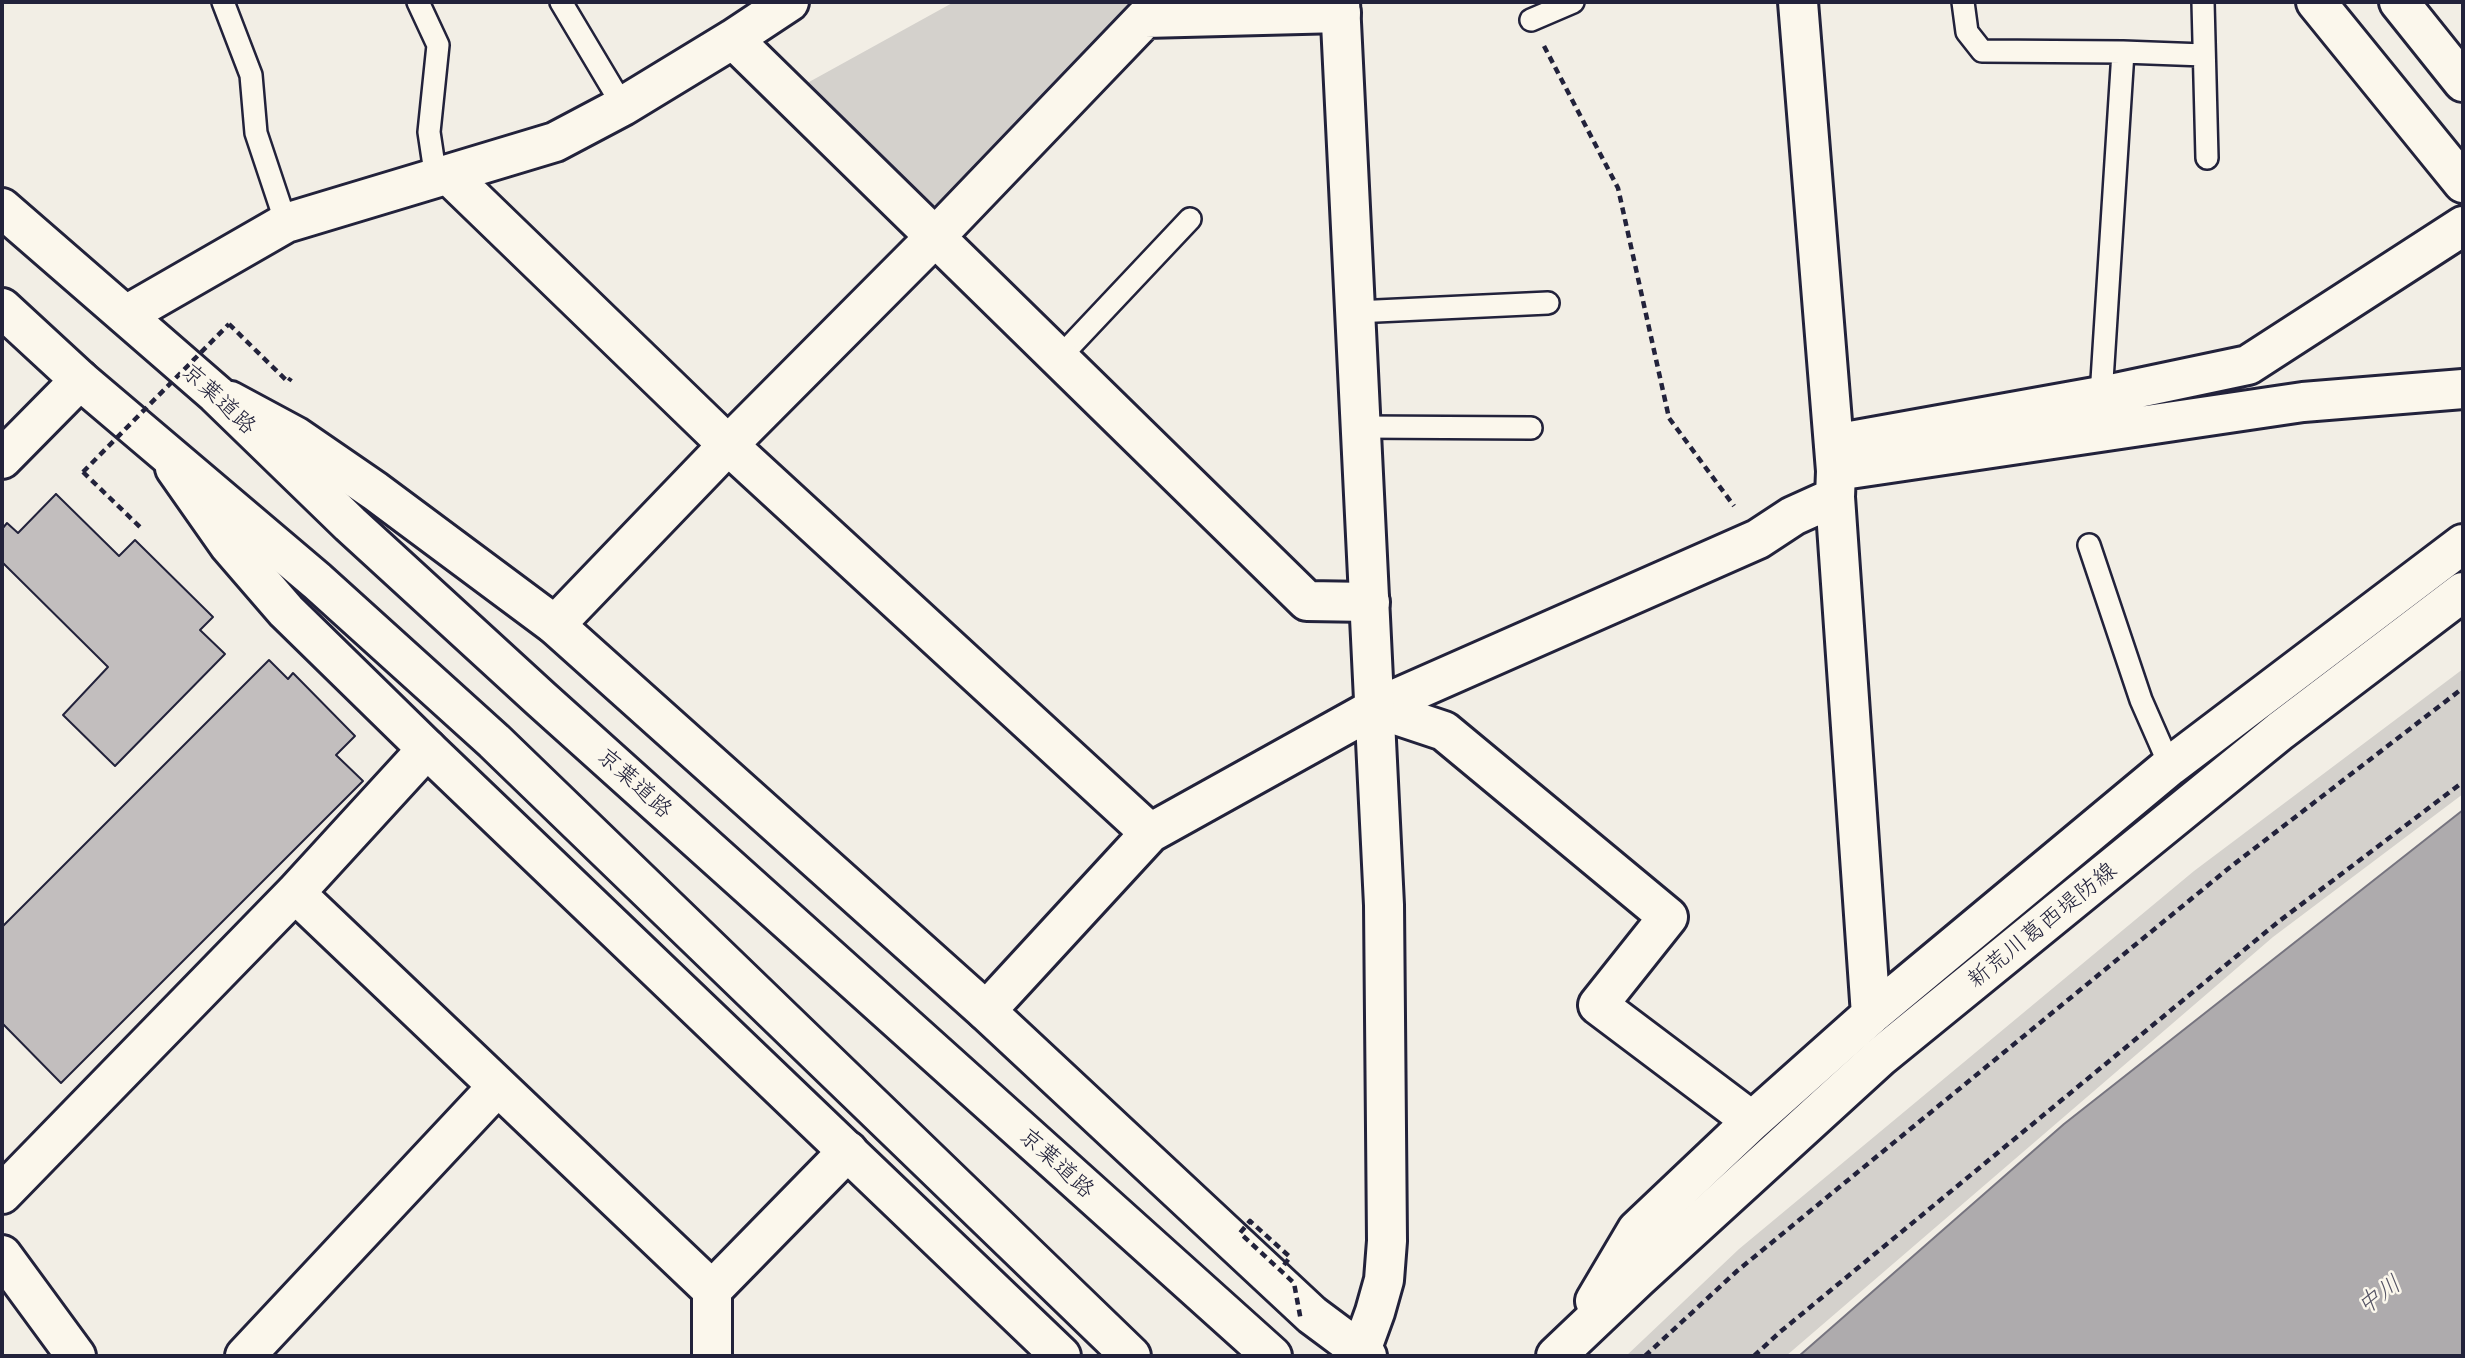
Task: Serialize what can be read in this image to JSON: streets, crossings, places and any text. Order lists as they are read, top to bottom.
{
  "streets": {
    "main road": ["京葉道路", "新荒川葛西堤防線"]
  },
  "water": ["中川"]
}
